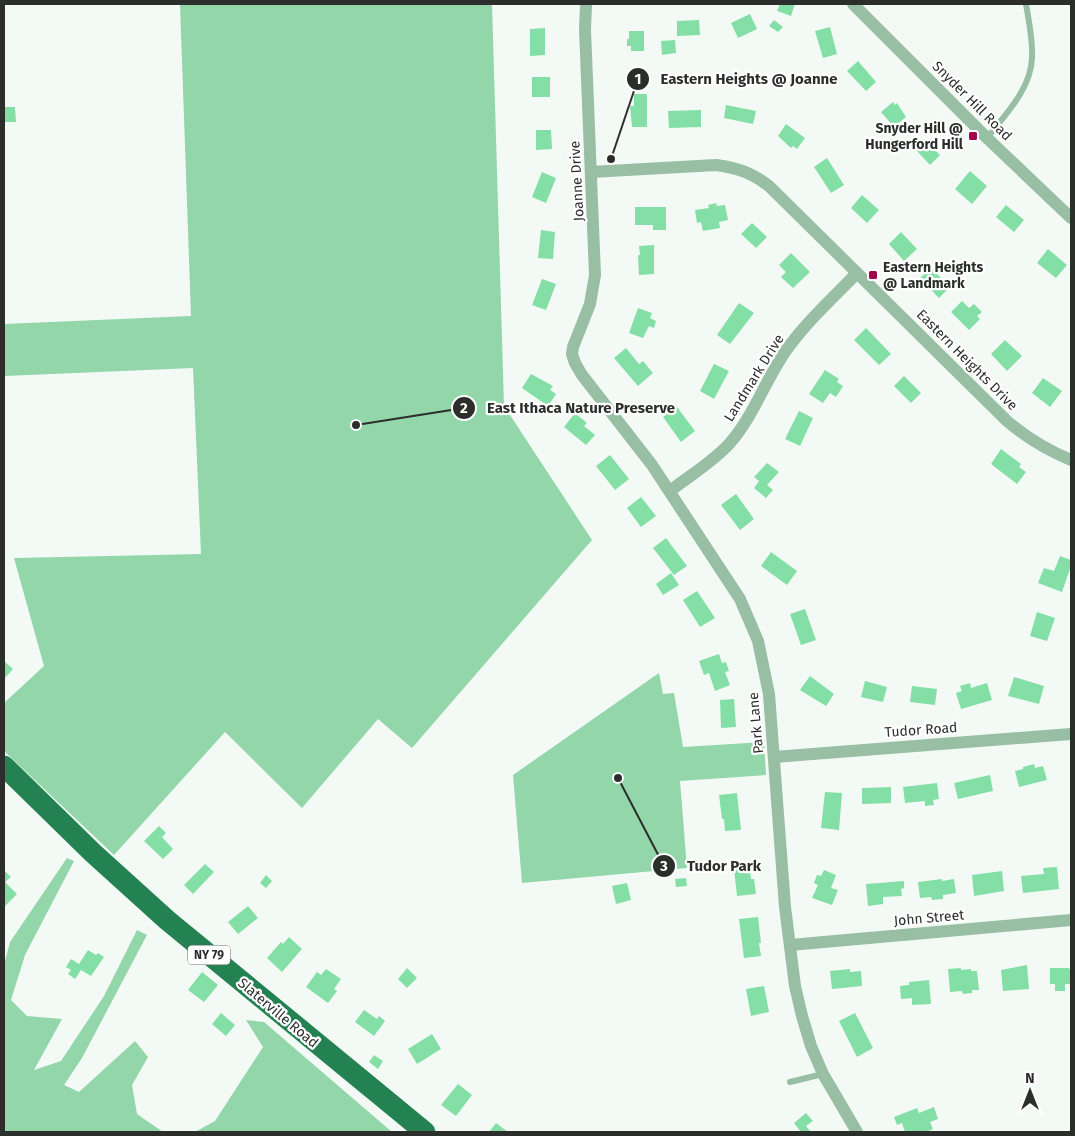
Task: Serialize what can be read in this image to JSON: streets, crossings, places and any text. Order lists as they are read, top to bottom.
{
  "streets": {
    "highway": ["NY 79", "Slaterville Road"],
    "street": [
      "Snyder Hill Road",
      "Joanne Drive",
      "Eastern Heights Drive",
      "Landmark Drive",
      "Park Lane",
      "Tudor Road",
      "John Street"
    ]
  },
  "crossings": [
    ["Joanne Drive", "Eastern Heights Drive"],
    ["Joanne Drive", "Park Lane"],
    ["Eastern Heights Drive", "Landmark Drive"],
    ["Landmark Drive", "Park Lane"],
    ["Park Lane", "Tudor Road"],
    ["Park Lane", "John Street"]
  ],
  "places": {
    "transit": ["Snyder Hill @ Hungerford Hill", "Eastern Heights @ Landmark"],
    "other": ["Eastern Heights @ Joanne", "East Ithaca Nature Preserve", "Tudor Park"]
  },
  "north": "top"
}
